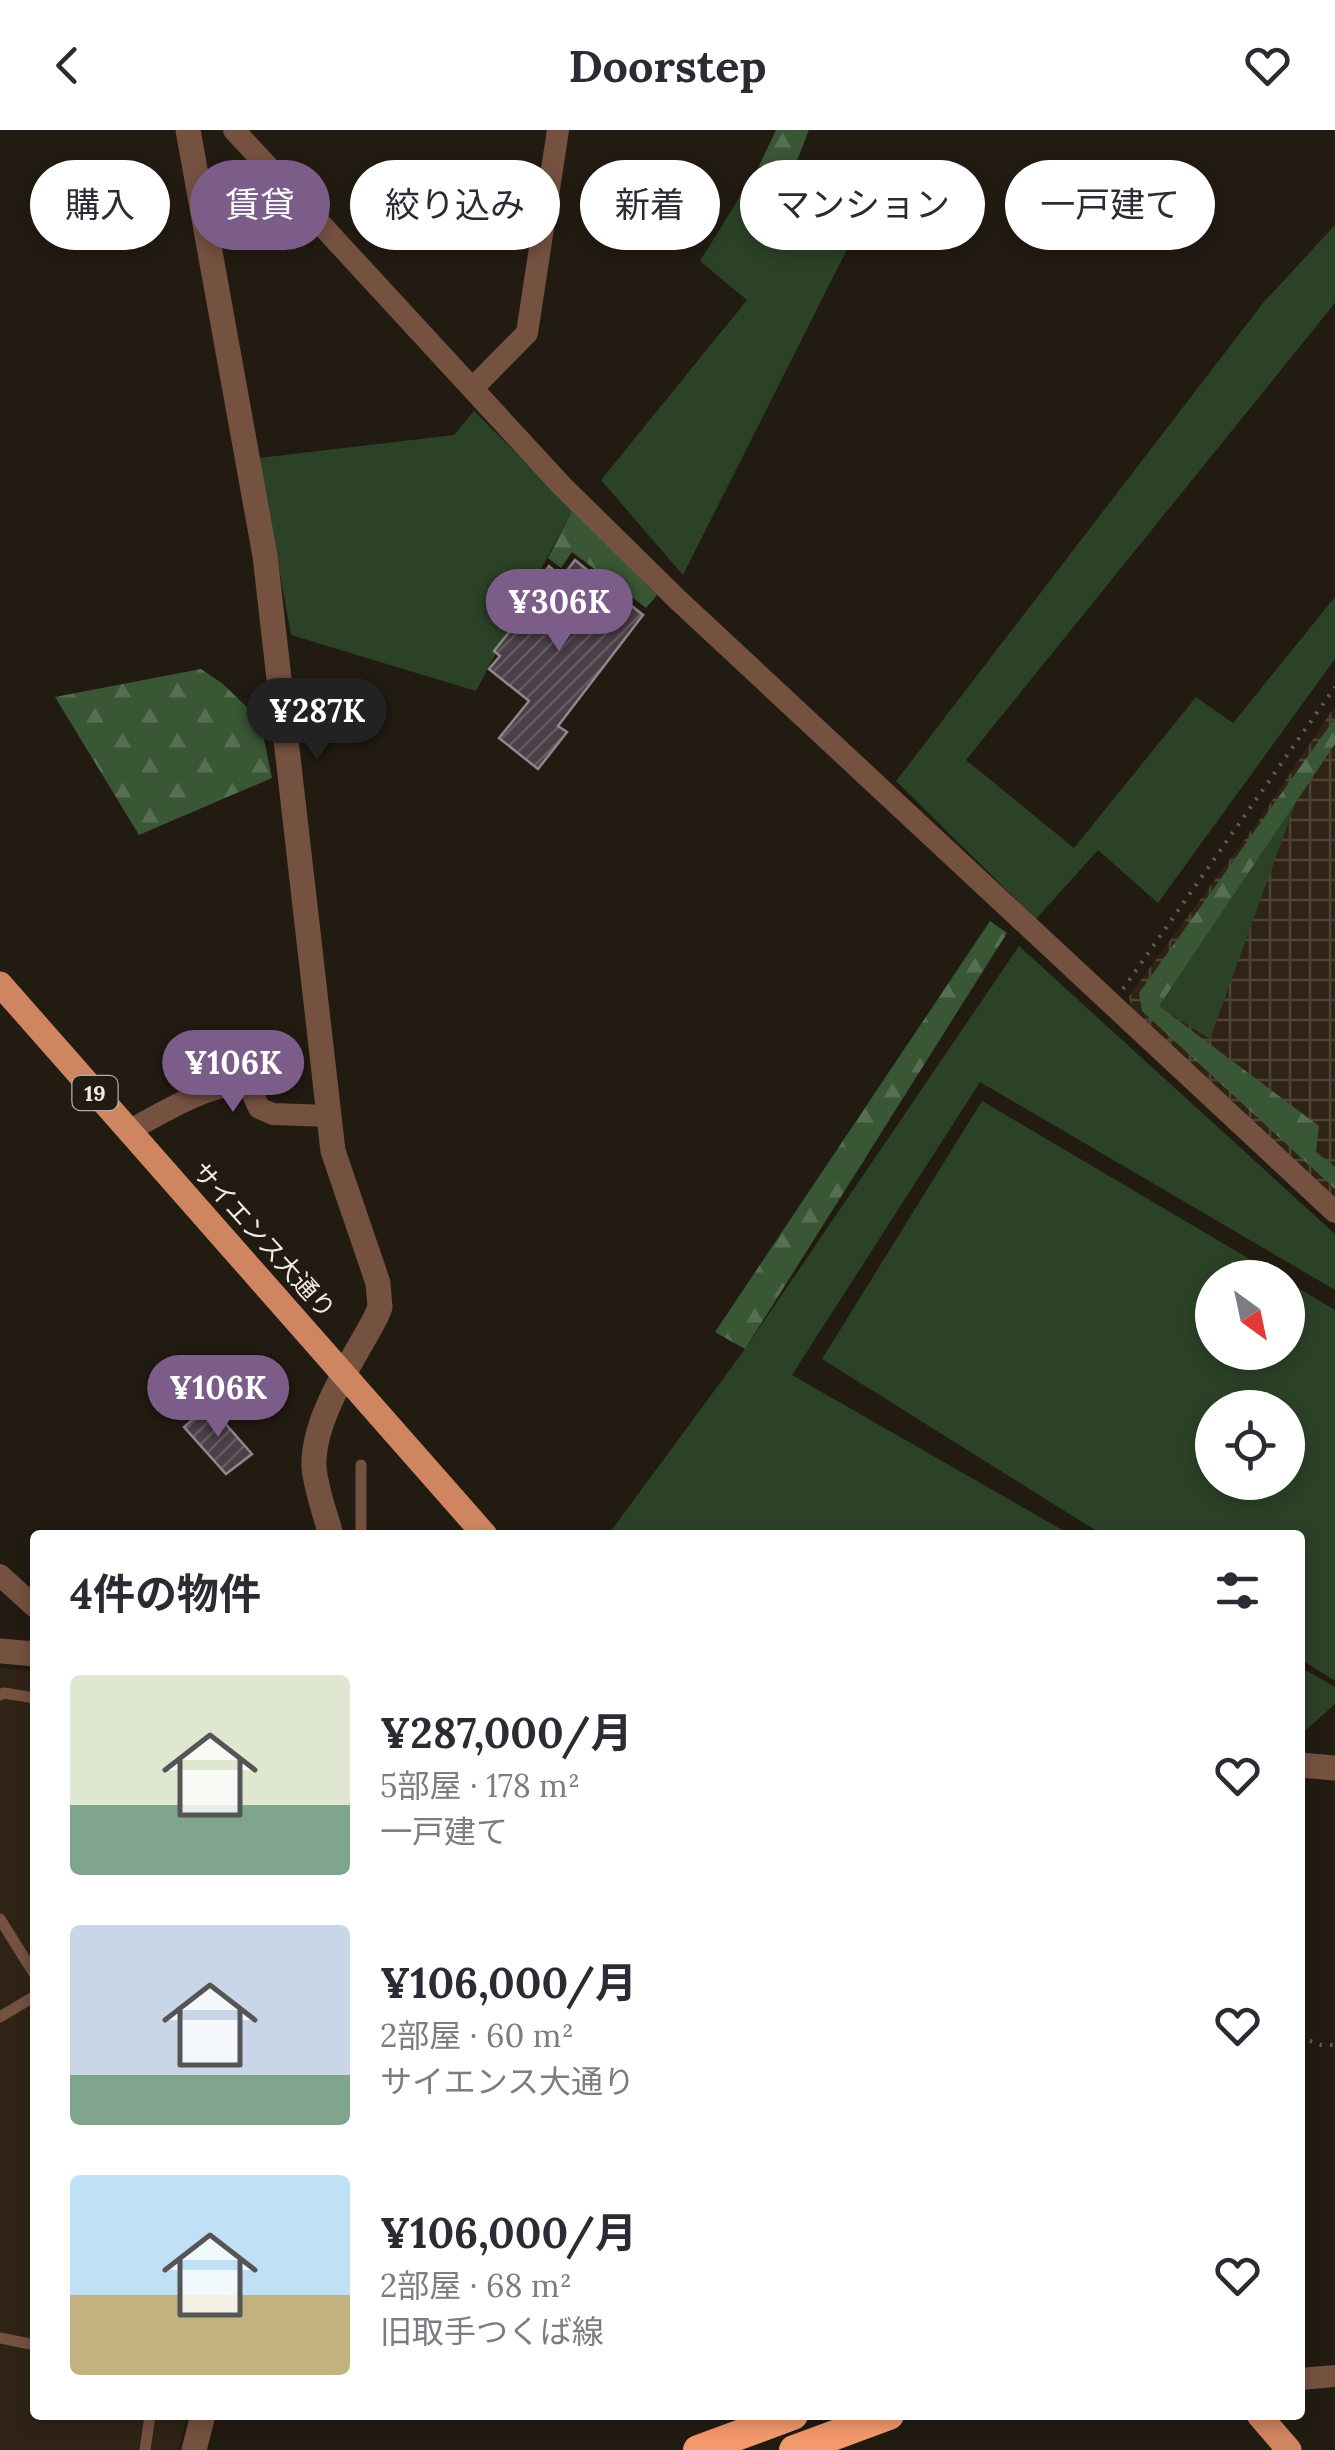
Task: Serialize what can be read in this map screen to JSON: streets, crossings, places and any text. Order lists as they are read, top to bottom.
{
  "streets": {
    "main road": ["19", "サイエンス大通り"]
  },
  "north": "bottom right",
  "page": {
    "header": "Doorstep",
    "chip": [
      "購入",
      "賃貸",
      "絞り込み",
      "新着",
      "マンション",
      "一戸建て"
    ],
    "price": [
      "¥306K",
      "¥287K",
      "¥106K",
      "¥106K"
    ],
    "heading": "4件の物件",
    "list": [
      {
        "name": "¥287,000/月",
        "note": "5部屋 · 178 m² · 一戸建て"
      },
      {
        "name": "¥106,000/月",
        "note": "2部屋 · 60 m² · サイエンス大通り"
      },
      {
        "name": "¥106,000/月",
        "note": "2部屋 · 68 m² · 旧取手つくば線"
      }
    ]
  }
}
